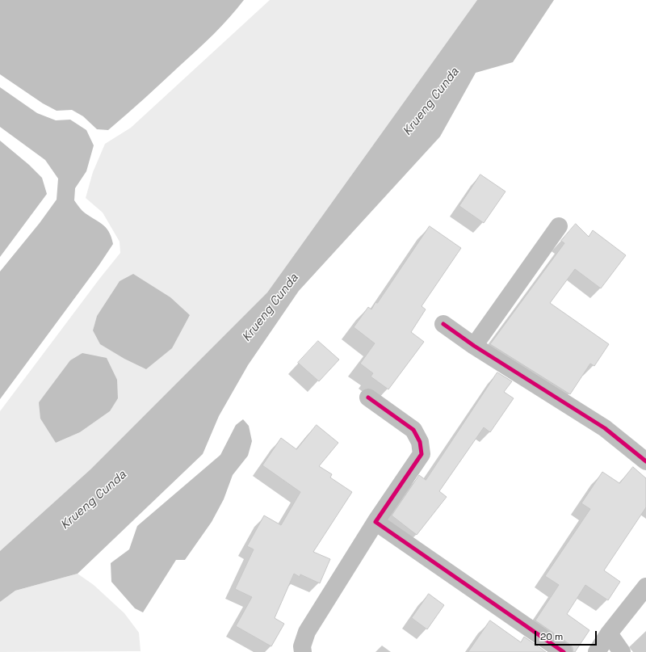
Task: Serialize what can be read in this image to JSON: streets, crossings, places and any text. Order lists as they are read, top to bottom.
{
  "water": ["Krueng Cunda"],
  "scale_bar": "20 m"
}
